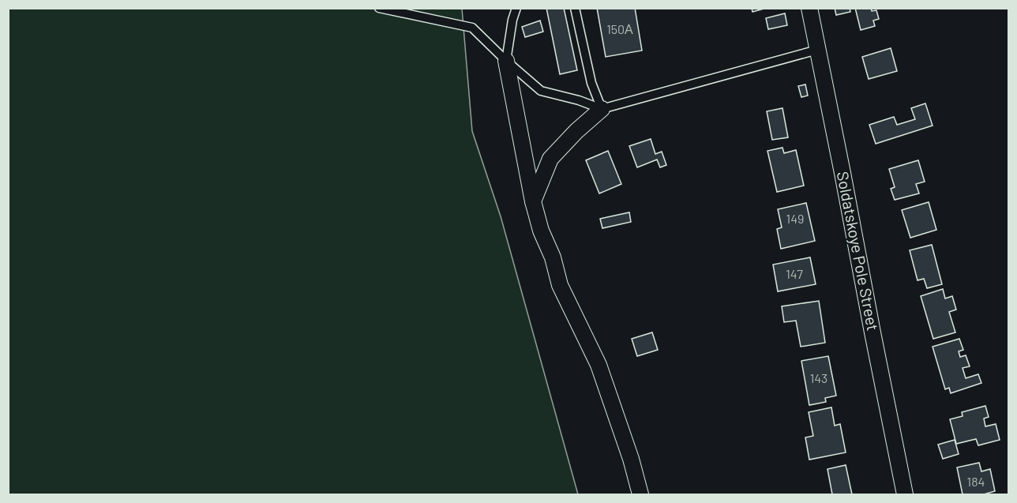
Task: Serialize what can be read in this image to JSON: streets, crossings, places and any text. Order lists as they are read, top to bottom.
{
  "streets": {
    "street": ["Soldatskoye Pole Street"]
  },
  "house_numbers": [
    "150А",
    "149",
    "147",
    "143",
    "184"
  ]
}
